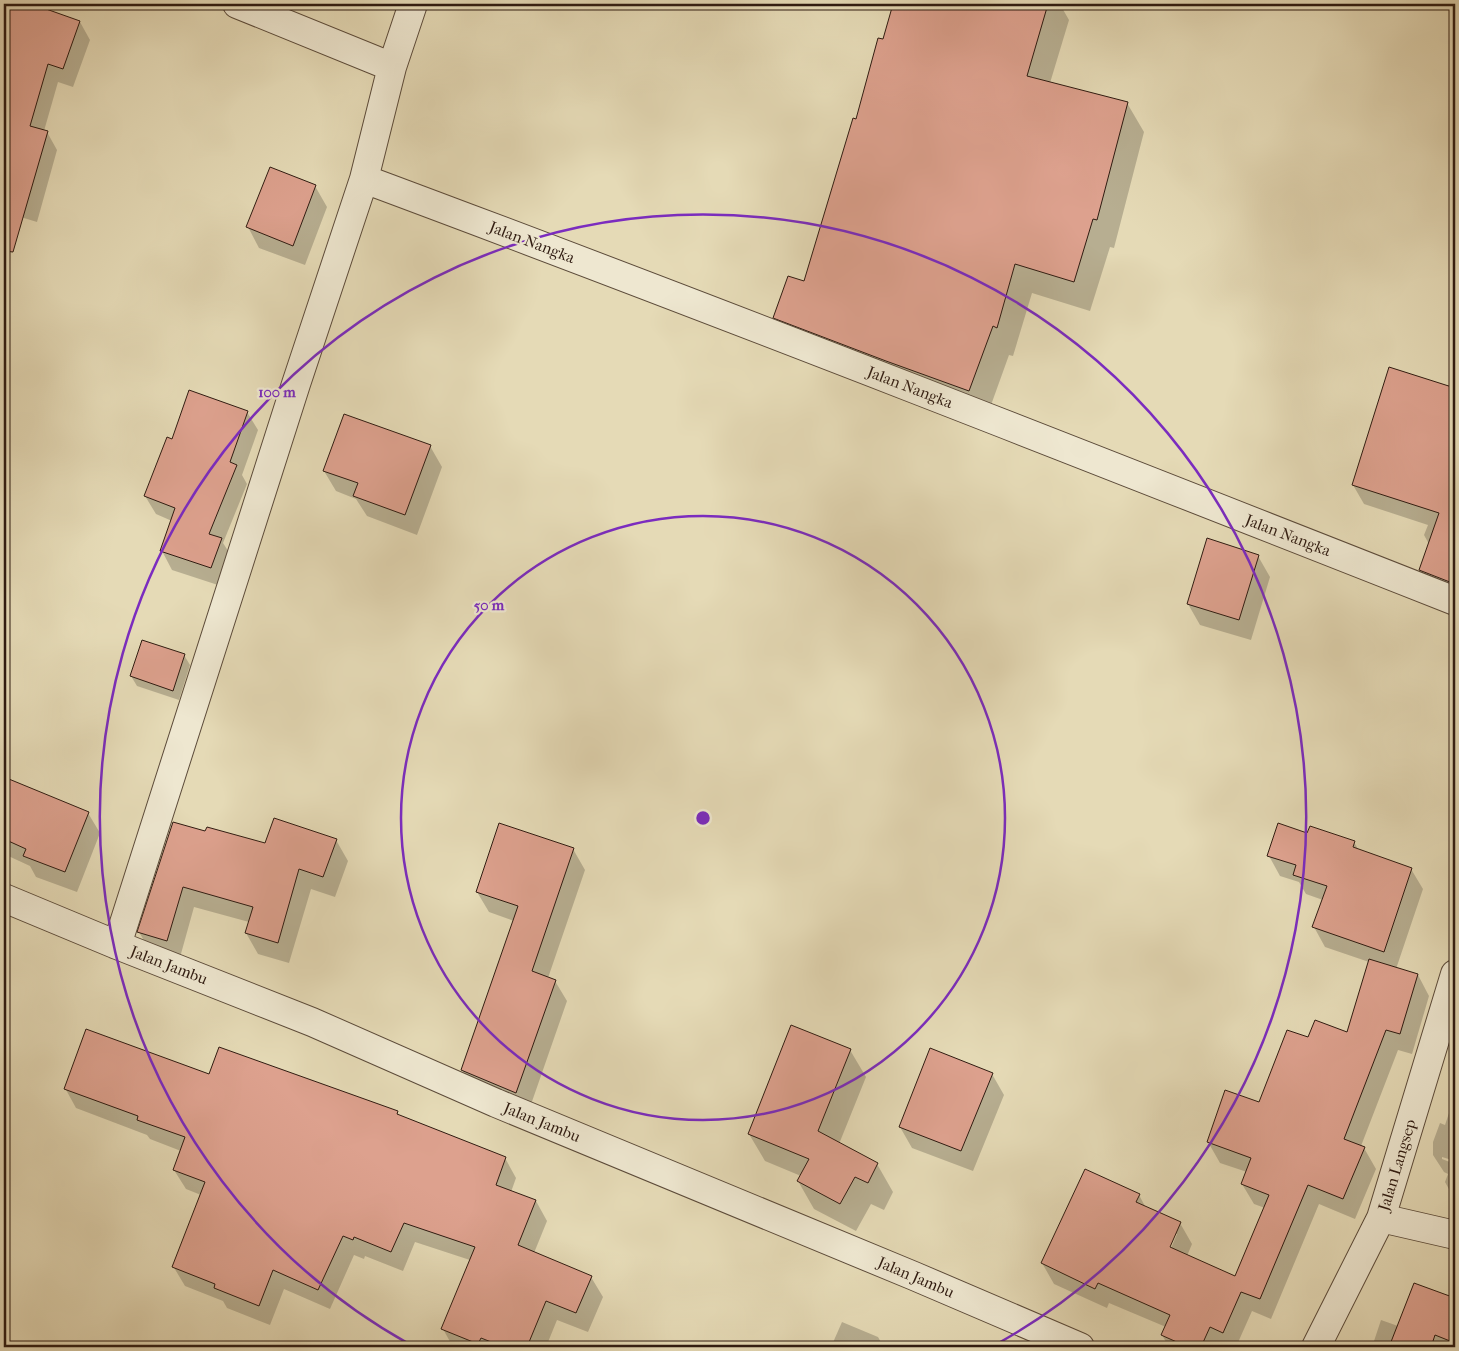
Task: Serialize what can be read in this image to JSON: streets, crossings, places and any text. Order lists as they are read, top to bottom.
{
  "streets": {
    "street": ["Jalan Nangka", "Jalan Jambu", "Jalan Langsep"]
  },
  "rings": ["100 m", "50 m"]
}
